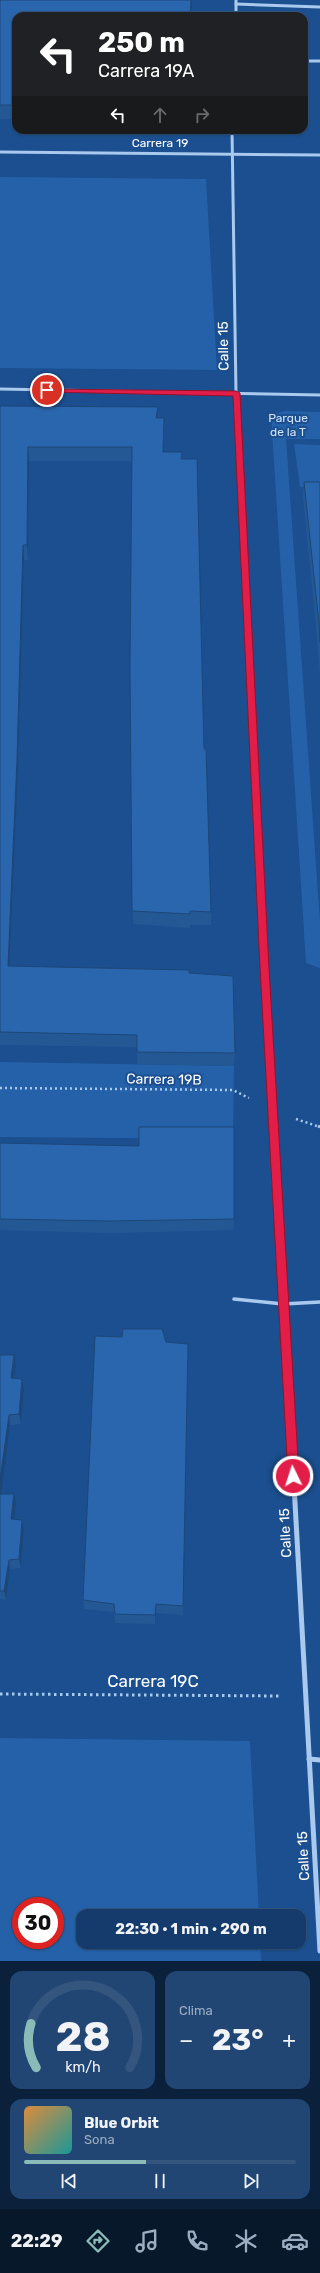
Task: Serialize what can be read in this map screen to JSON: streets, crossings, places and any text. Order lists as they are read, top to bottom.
{
  "streets": {
    "street": ["Carrera 19", "Calle 15"],
    "path": ["Carrera 19B", "Carrera 19C"]
  },
  "crossings": [
    ["Carrera 19", "Calle 15"],
    ["Calle 15", "Carrera 19B"],
    ["Calle 15", "Carrera 19C"]
  ],
  "parks": ["Parque de la T"],
  "page": {
    "turn": ["250 m", "Carrera 19A"],
    "limit": "30",
    "trip": "22:30 · 1 min · 290 m",
    "tile": "Clima",
    "heat": ["−", "23°", "+"],
    "song": ["Blue Orbit", "Sona"],
    "tabs": "22:29",
    "gauge": ["28", "km/h"]
  }
}
